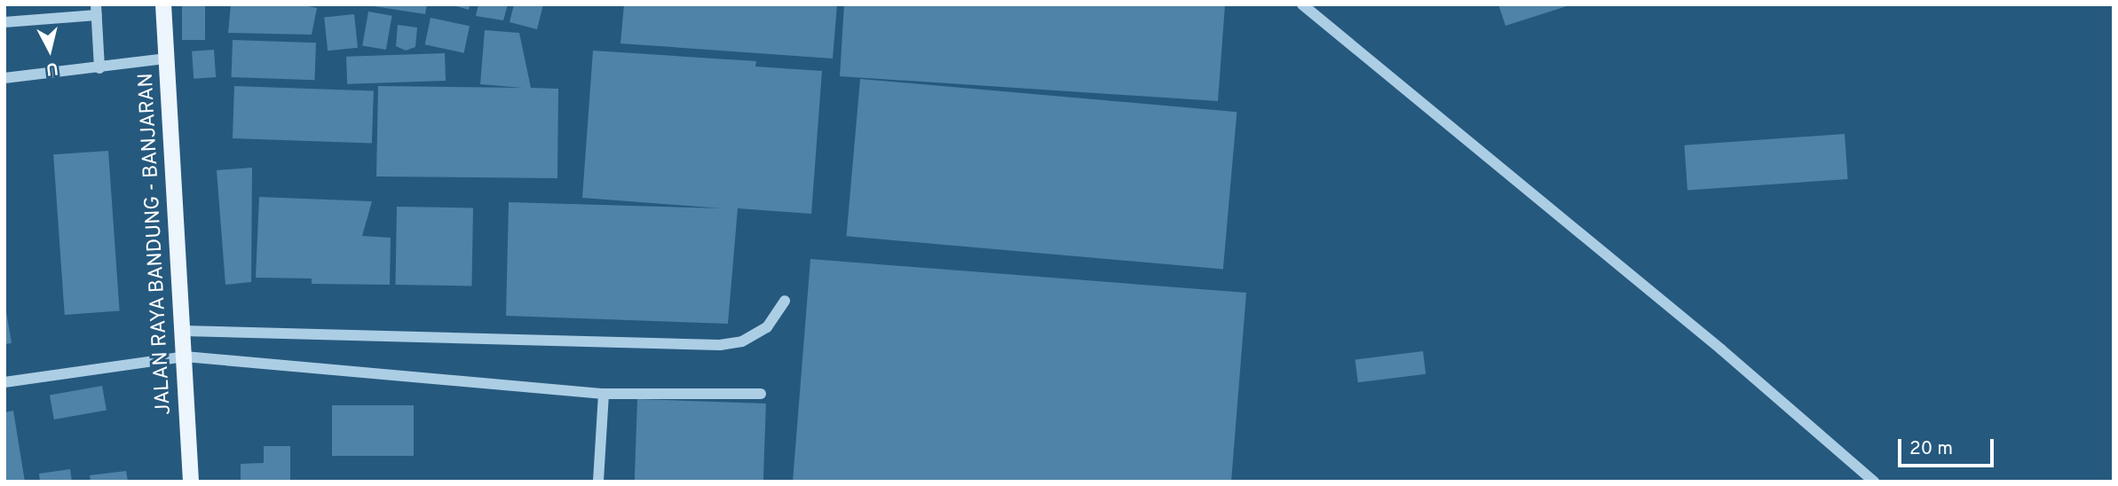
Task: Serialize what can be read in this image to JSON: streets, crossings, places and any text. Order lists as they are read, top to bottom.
{
  "streets": {
    "main road": ["JALAN RAYA BANDUNG - BANJARAN"]
  },
  "scale_bar": "20 m",
  "north": "bottom"
}
